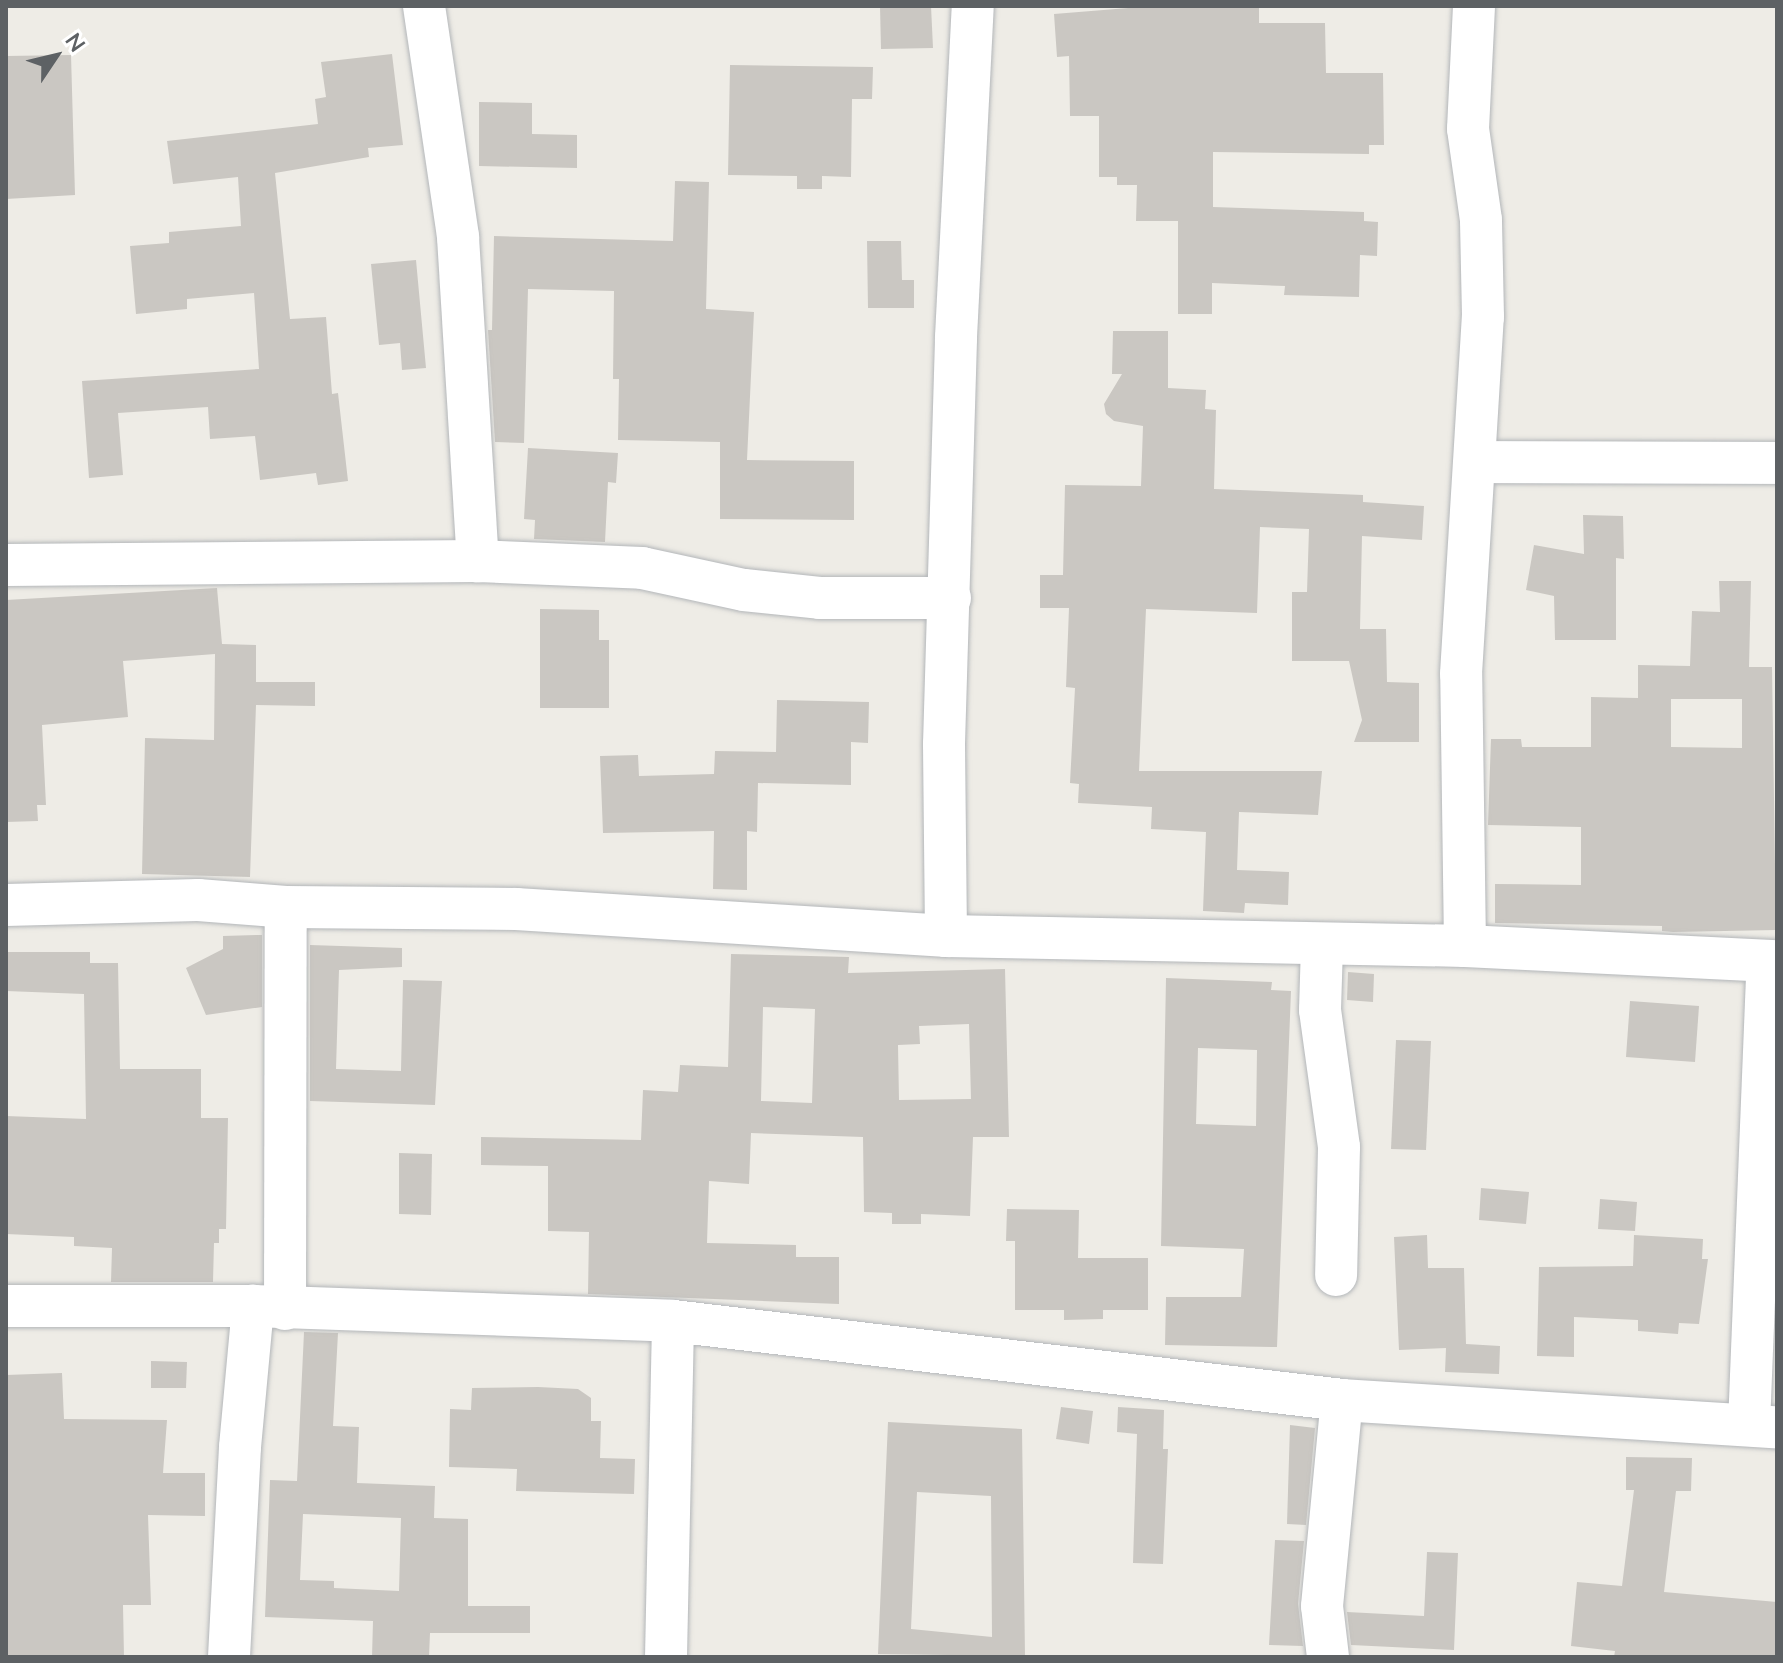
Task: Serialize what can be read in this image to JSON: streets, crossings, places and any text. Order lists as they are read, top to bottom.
{
  "north": "top right"
}
